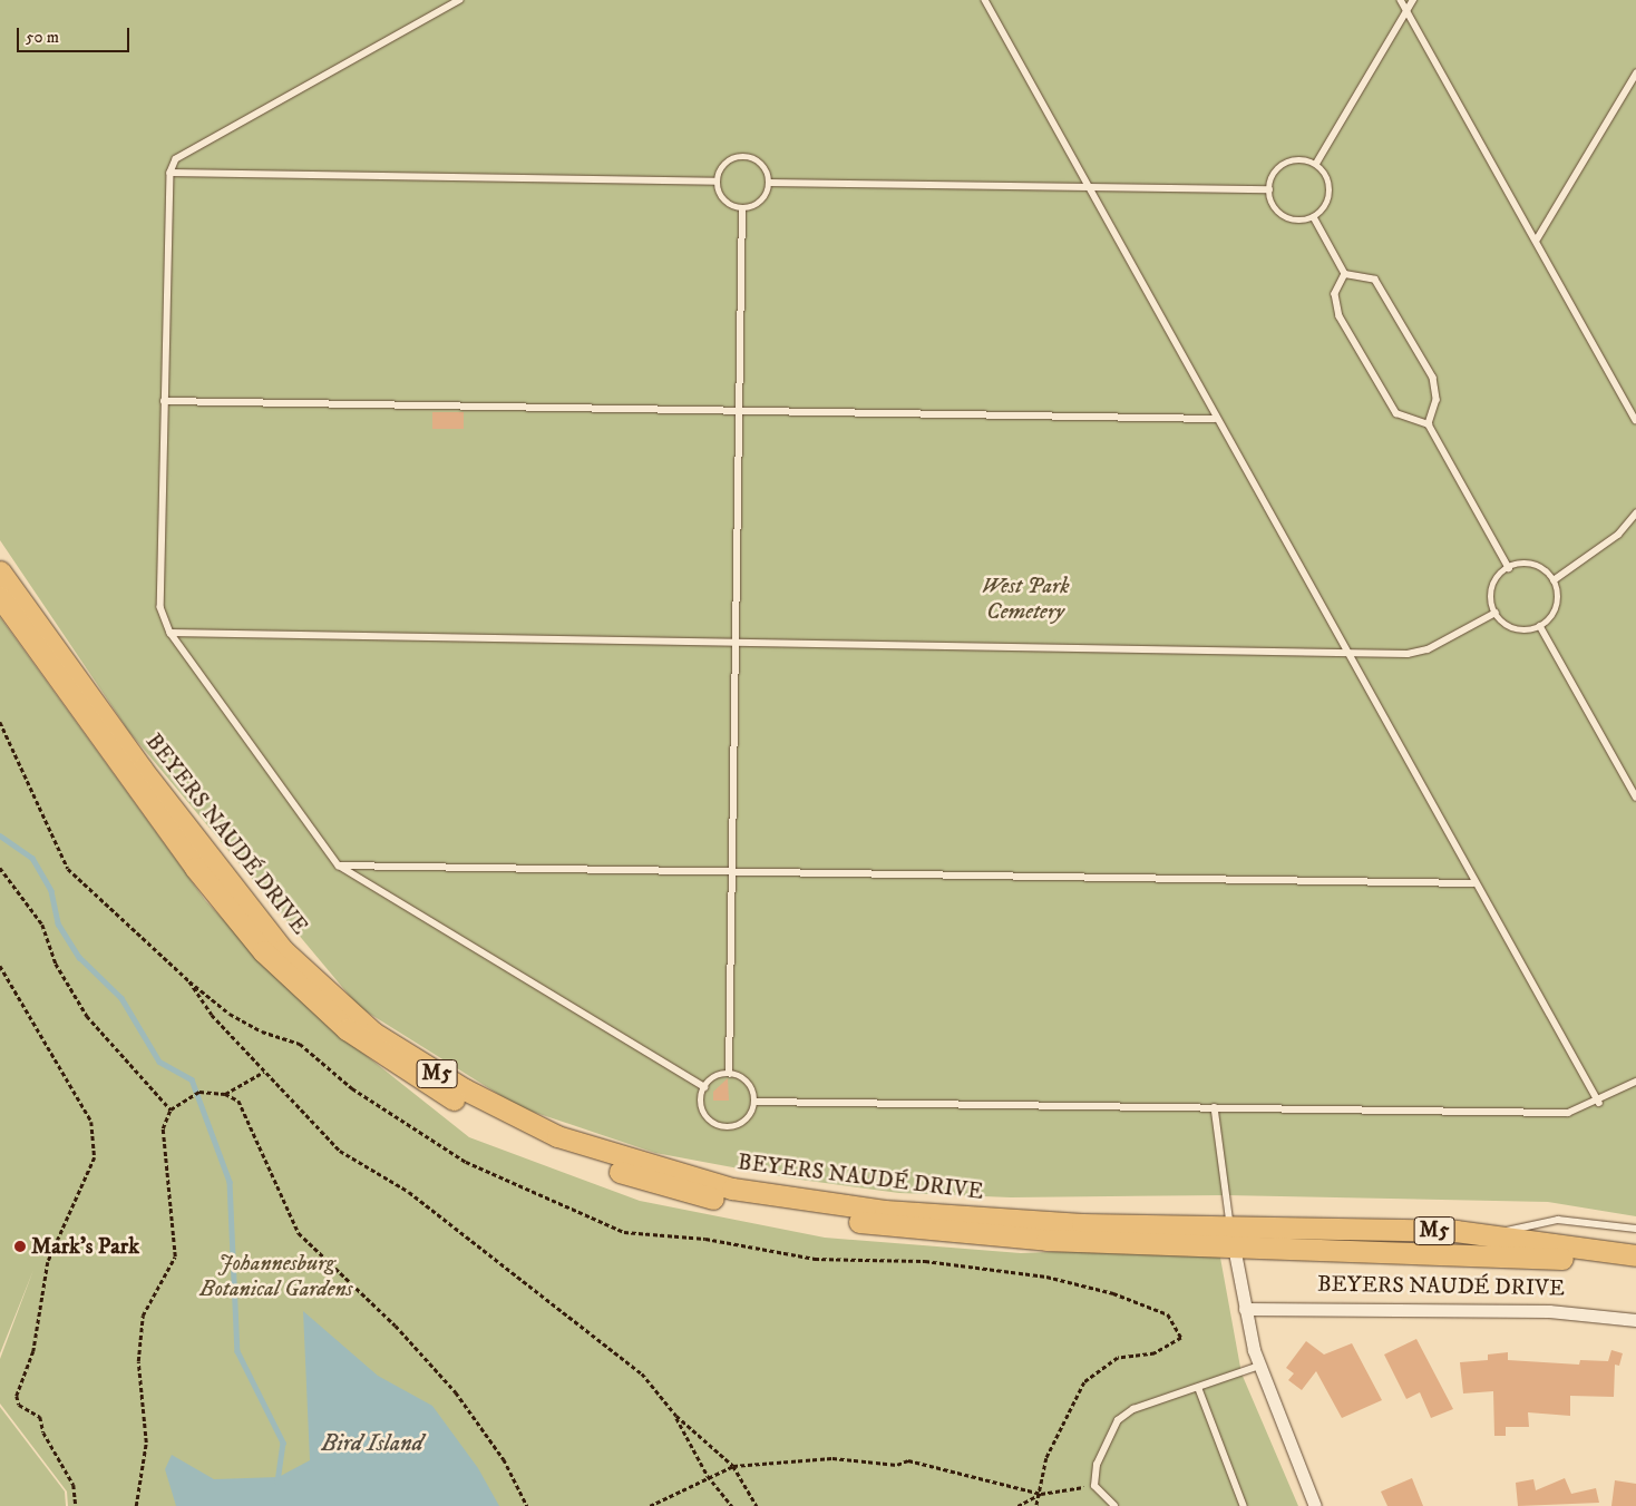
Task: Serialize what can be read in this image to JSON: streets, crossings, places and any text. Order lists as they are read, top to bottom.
{
  "streets": {
    "main road": ["BEYERS NAUDÉ DRIVE", "M5"]
  },
  "water": ["Bird Island"],
  "parks": ["West Park Cemetery", "Johannesburg Botanical Gardens"],
  "places": ["Mark's Park"],
  "scale_bar": "50 m"
}
